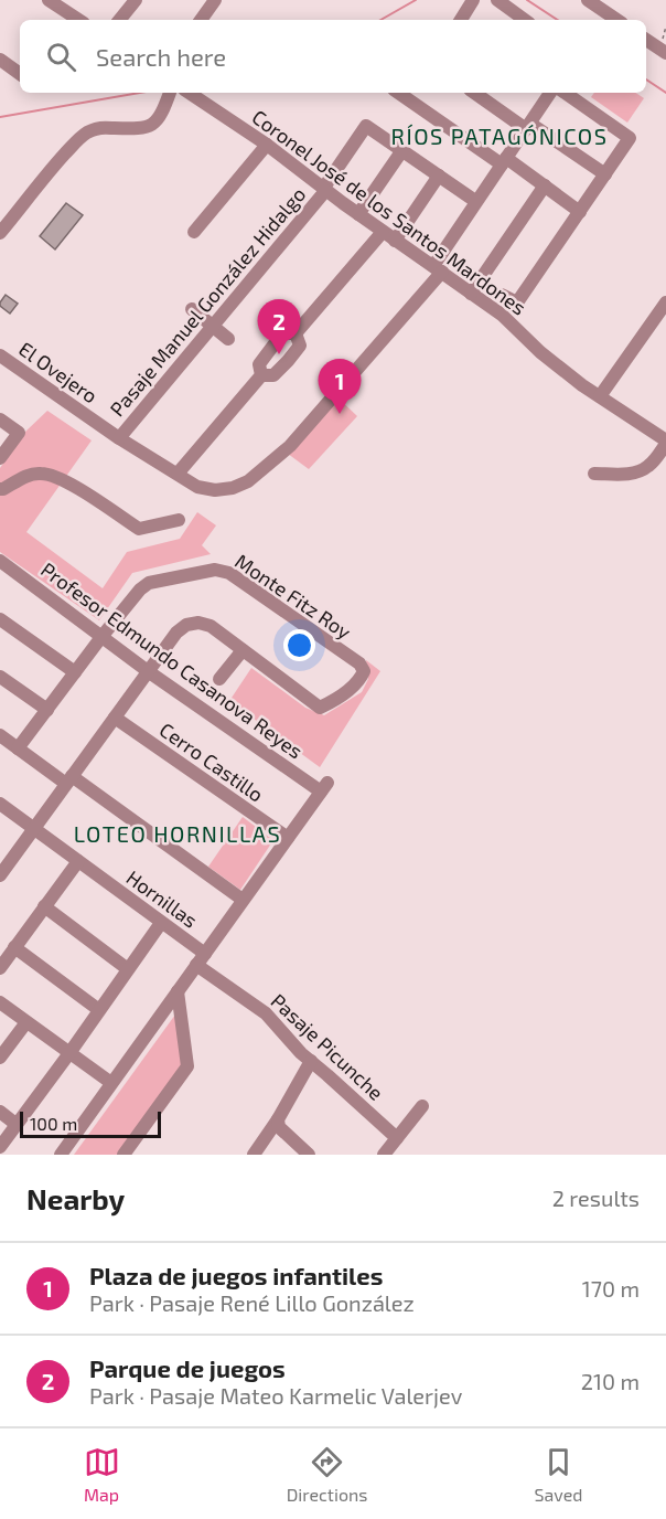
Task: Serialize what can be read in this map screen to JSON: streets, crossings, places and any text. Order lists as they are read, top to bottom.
{
  "streets": {
    "street": [
      "Coronel José de los Santos Mardones",
      "Pasaje Manuel González Hidalgo",
      "El Ovejero",
      "Monte Fitz Roy",
      "Profesor Edmundo Casanova Reyes",
      "Cerro Castillo",
      "Hornillas",
      "Pasaje Picunche"
    ]
  },
  "crossings": [
    ["Coronel José de los Santos Mardones", "Pasaje Manuel González Hidalgo"],
    ["Coronel José de los Santos Mardones", "El Ovejero"],
    ["Pasaje Manuel González Hidalgo", "El Ovejero"],
    ["Monte Fitz Roy", "Profesor Edmundo Casanova Reyes"],
    ["Profesor Edmundo Casanova Reyes", "Cerro Castillo"],
    ["Hornillas", "Pasaje Picunche"]
  ],
  "districts": ["RÍOS PATAGÓNICOS", "LOTEO HORNILLAS"],
  "scale_bar": "100 m",
  "page": {
    "search": "Search here",
    "pins": ["2", "1"],
    "scale": "100 m",
    "heading": ["Nearby", "2 results"],
    "list": [
      {
        "mark": "1",
        "name": "Plaza de juegos infantiles",
        "note": "Park · Pasaje René Lillo González",
        "value": "170 m"
      },
      {
        "mark": "2",
        "name": "Parque de juegos",
        "note": "Park · Pasaje Mateo Karmelic Valerjev",
        "value": "210 m"
      }
    ],
    "nav": ["Map", "Directions", "Saved"]
  }
}
